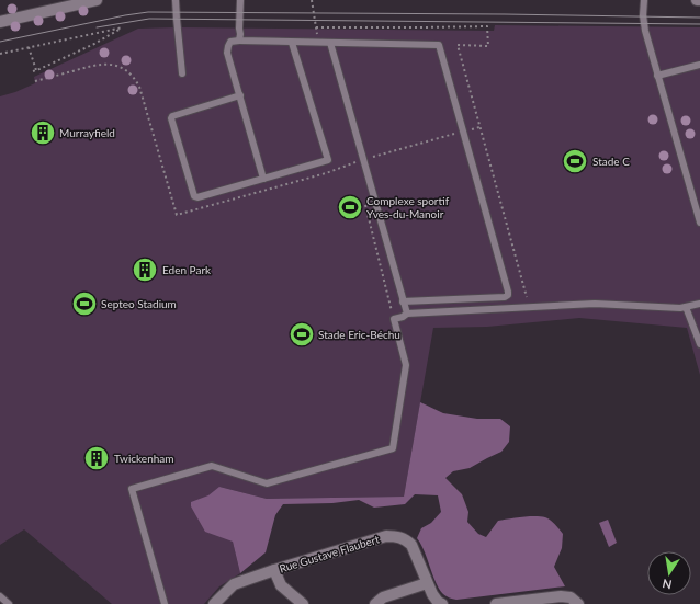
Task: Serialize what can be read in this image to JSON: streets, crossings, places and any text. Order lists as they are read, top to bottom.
{
  "streets": {
    "street": ["Rue Gustave Flaubert"]
  },
  "places": {
    "building": ["Murrayfield", "Eden Park", "Twickenham"],
    "sports": [
      "Stade C",
      "Complexe sportif Yves-du-Manoir",
      "Septeo Stadium",
      "Stade Eric-Béchu"
    ]
  },
  "north": "bottom"
}
